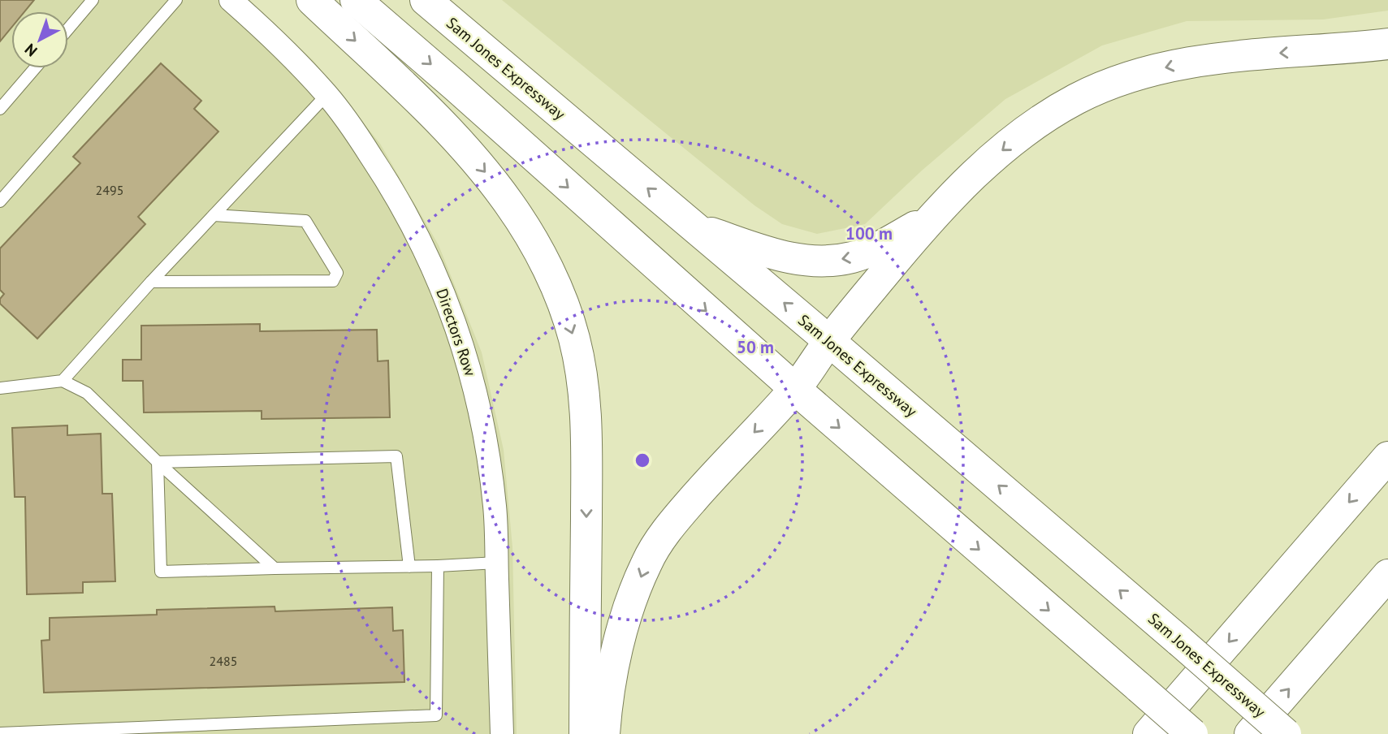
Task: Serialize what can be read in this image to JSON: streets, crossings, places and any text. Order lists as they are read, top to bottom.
{
  "streets": {
    "main road": ["Sam Jones Expressway"],
    "street": ["Directors Row"]
  },
  "house_numbers": ["2495", "2485"],
  "north": "bottom left",
  "rings": ["100 m", "50 m"]
}
